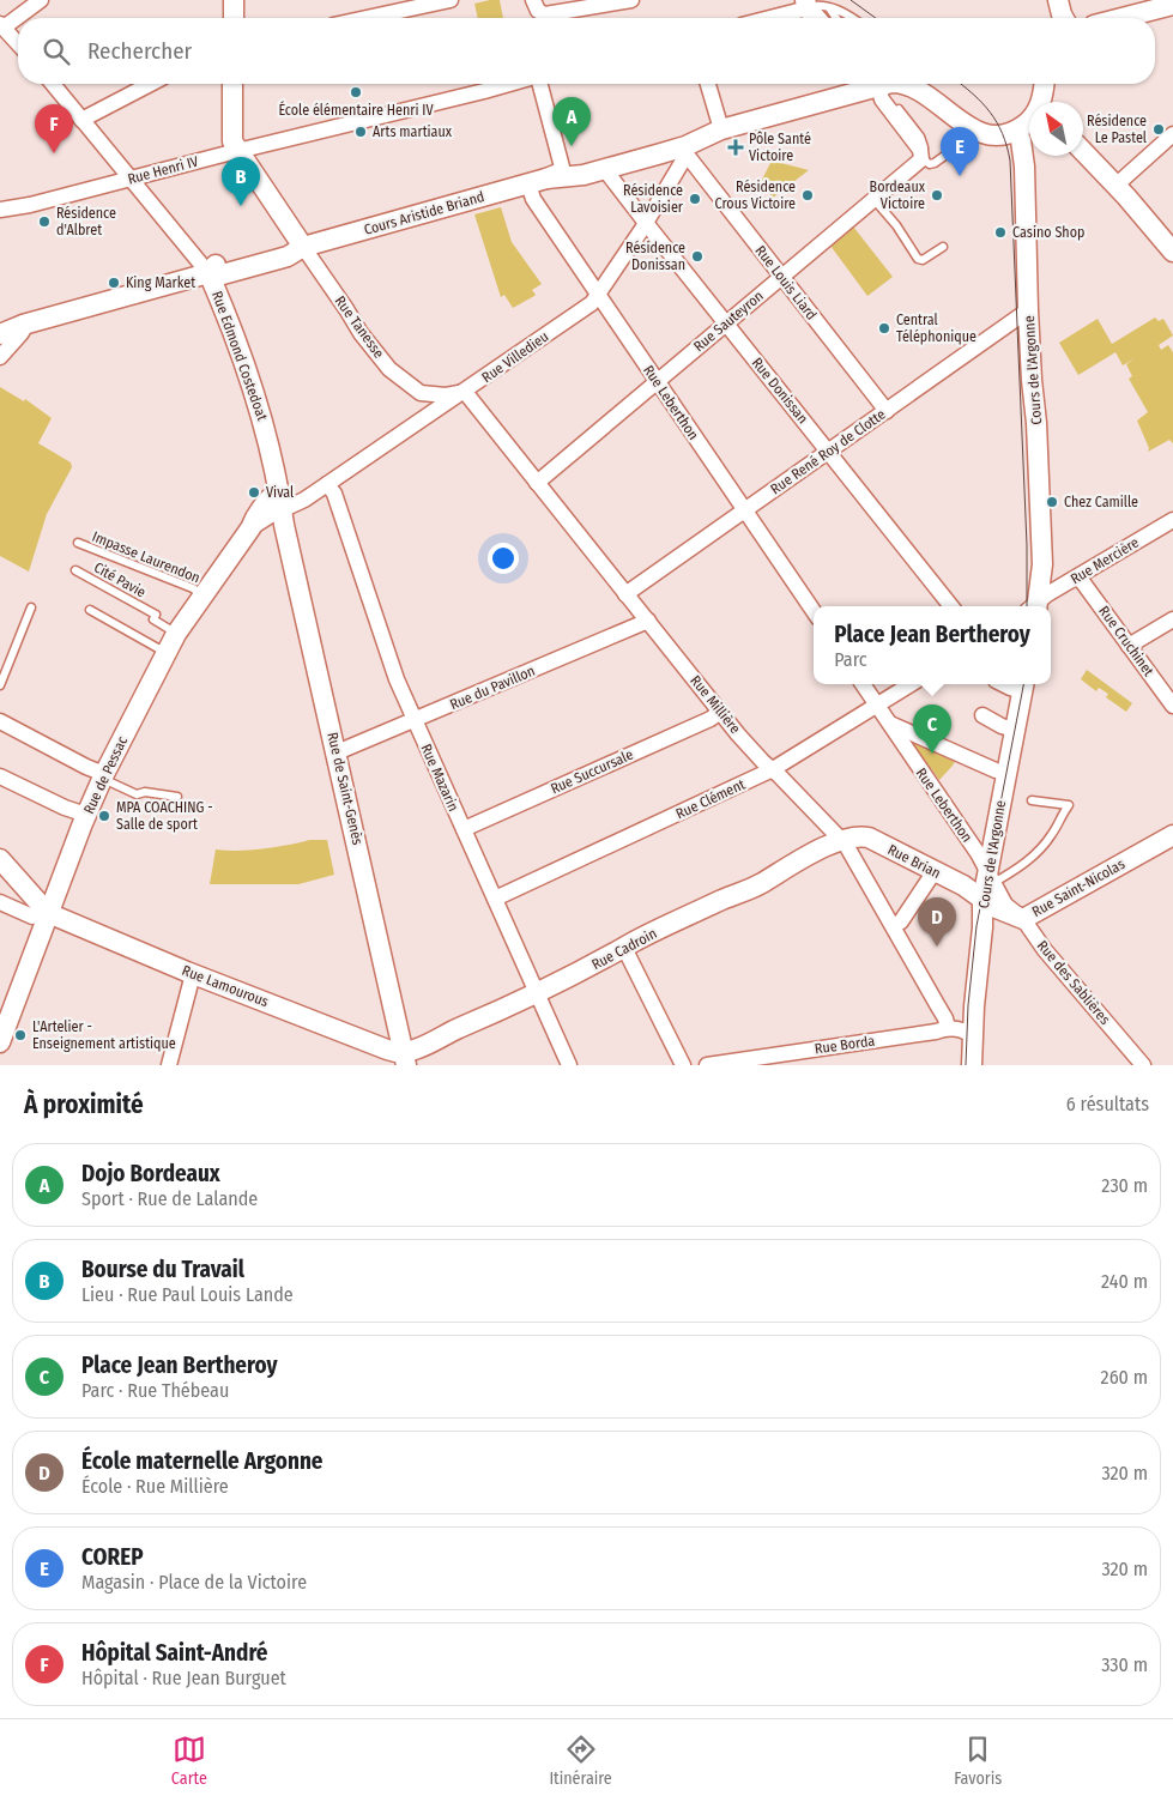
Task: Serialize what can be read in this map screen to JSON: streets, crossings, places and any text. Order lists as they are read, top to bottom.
{
  "streets": {
    "street": [
      "Rue Henri IV",
      "Cours Aristide Briand",
      "Rue Louis Liard",
      "Rue Sauteyron",
      "Rue Tanesse",
      "Rue Edmond Costedoat",
      "Rue Villedieu",
      "Cours de l'Argonne",
      "Rue Donissan",
      "Rue Leberthon",
      "Rue René Roy de Clotte",
      "Rue Mercière",
      "Rue Cruchinet",
      "Rue du Pavillon",
      "Rue Millière",
      "Rue Succursale",
      "Rue de Pessac",
      "Rue Mazarin",
      "Rue de Saint-Genès",
      "Rue Clément",
      "Rue Brian",
      "Rue Saint-Nicolas",
      "Rue Cadroin",
      "Rue des Sablières",
      "Rue Lamourous",
      "Rue Borda"
    ],
    "lane": ["Impasse Laurendon", "Cité Pavie"]
  },
  "crossings": [
    ["Cours Aristide Briand", "Rue Louis Liard"],
    ["Cours Aristide Briand", "Rue Tanesse"],
    ["Cours Aristide Briand", "Rue Edmond Costedoat"],
    ["Cours Aristide Briand", "Rue Villedieu"],
    ["Cours Aristide Briand", "Rue Donissan"],
    ["Cours Aristide Briand", "Rue Leberthon"],
    ["Rue Louis Liard", "Rue Sauteyron"],
    ["Rue Louis Liard", "Rue Villedieu"],
    ["Rue Louis Liard", "Rue René Roy de Clotte"],
    ["Rue Sauteyron", "Rue Donissan"],
    ["Rue Sauteyron", "Rue Leberthon"],
    ["Rue Sauteyron", "Rue Millière"],
    ["Rue Edmond Costedoat", "Rue Villedieu"],
    ["Rue Edmond Costedoat", "Rue de Pessac"],
    ["Rue Edmond Costedoat", "Rue de Saint-Genès"],
    ["Rue Villedieu", "Rue Donissan"],
    ["Rue Villedieu", "Rue Leberthon"],
    ["Rue Villedieu", "Rue Millière"],
    ["Rue Villedieu", "Rue de Pessac"],
    ["Rue Villedieu", "Rue Mazarin"],
    ["Rue Villedieu", "Rue de Saint-Genès"],
    ["Cours de l'Argonne", "Rue Leberthon"],
    ["Cours de l'Argonne", "Rue René Roy de Clotte"],
    ["Cours de l'Argonne", "Rue Brian"],
    ["Cours de l'Argonne", "Rue Saint-Nicolas"],
    ["Cours de l'Argonne", "Rue des Sablières"],
    ["Rue Donissan", "Rue René Roy de Clotte"],
    ["Rue Leberthon", "Rue René Roy de Clotte"],
    ["Rue Leberthon", "Rue Clément"],
    ["Rue Leberthon", "Rue des Sablières"],
    ["Rue René Roy de Clotte", "Rue Millière"],
    ["Impasse Laurendon", "Rue de Pessac"],
    ["Rue Mercière", "Rue Cruchinet"],
    ["Cité Pavie", "Rue de Pessac"],
    ["Rue du Pavillon", "Rue Millière"],
    ["Rue du Pavillon", "Rue Mazarin"],
    ["Rue du Pavillon", "Rue de Saint-Genès"],
    ["Rue Millière", "Rue Succursale"],
    ["Rue Millière", "Rue Clément"],
    ["Rue Millière", "Rue Brian"],
    ["Rue Millière", "Rue Cadroin"],
    ["Rue Millière", "Rue Borda"],
    ["Rue Succursale", "Rue Mazarin"],
    ["Rue de Pessac", "Rue de Saint-Genès"],
    ["Rue de Pessac", "Rue Lamourous"],
    ["Rue Mazarin", "Rue Clément"],
    ["Rue Mazarin", "Rue Cadroin"],
    ["Rue de Saint-Genès", "Rue Cadroin"],
    ["Rue de Saint-Genès", "Rue Lamourous"],
    ["Rue Brian", "Rue Saint-Nicolas"],
    ["Rue Brian", "Rue Cadroin"],
    ["Rue Saint-Nicolas", "Rue des Sablières"],
    ["Rue Cadroin", "Rue Lamourous"]
  ],
  "places": {
    "other": [
      "École élémentaire Henri IV",
      "Résidence Le Pastel",
      "Arts martiaux",
      "Résidence Crous Victoire",
      "Bordeaux Victoire",
      "Résidence Lavoisier",
      "Résidence d'Albret",
      "Casino Shop",
      "Résidence Donissan",
      "King Market",
      "Central Téléphonique",
      "Vival",
      "Chez Camille",
      "MPA COACHING - Salle de sport",
      "L'Artelier - Enseignement artistique"
    ],
    "health": ["Pôle Santé Victoire"]
  },
  "north": "top left",
  "page": {
    "search": "Rechercher",
    "pins": [
      "A",
      "F",
      "E",
      "B",
      "C",
      "D"
    ],
    "popup": ["Place Jean Bertheroy", "Parc"],
    "heading": ["À proximité", "6 résultats"],
    "list": [
      {
        "mark": "A",
        "name": "Dojo Bordeaux",
        "note": "Sport · Rue de Lalande",
        "value": "230 m"
      },
      {
        "mark": "B",
        "name": "Bourse du Travail",
        "note": "Lieu · Rue Paul Louis Lande",
        "value": "240 m"
      },
      {
        "mark": "C",
        "name": "Place Jean Bertheroy",
        "note": "Parc · Rue Thébeau",
        "value": "260 m"
      },
      {
        "mark": "D",
        "name": "École maternelle Argonne",
        "note": "École · Rue Millière",
        "value": "320 m"
      },
      {
        "mark": "E",
        "name": "COREP",
        "note": "Magasin · Place de la Victoire",
        "value": "320 m"
      },
      {
        "mark": "F",
        "name": "Hôpital Saint-André",
        "note": "Hôpital · Rue Jean Burguet",
        "value": "330 m"
      }
    ],
    "nav": ["Carte", "Itinéraire", "Favoris"]
  }
}
